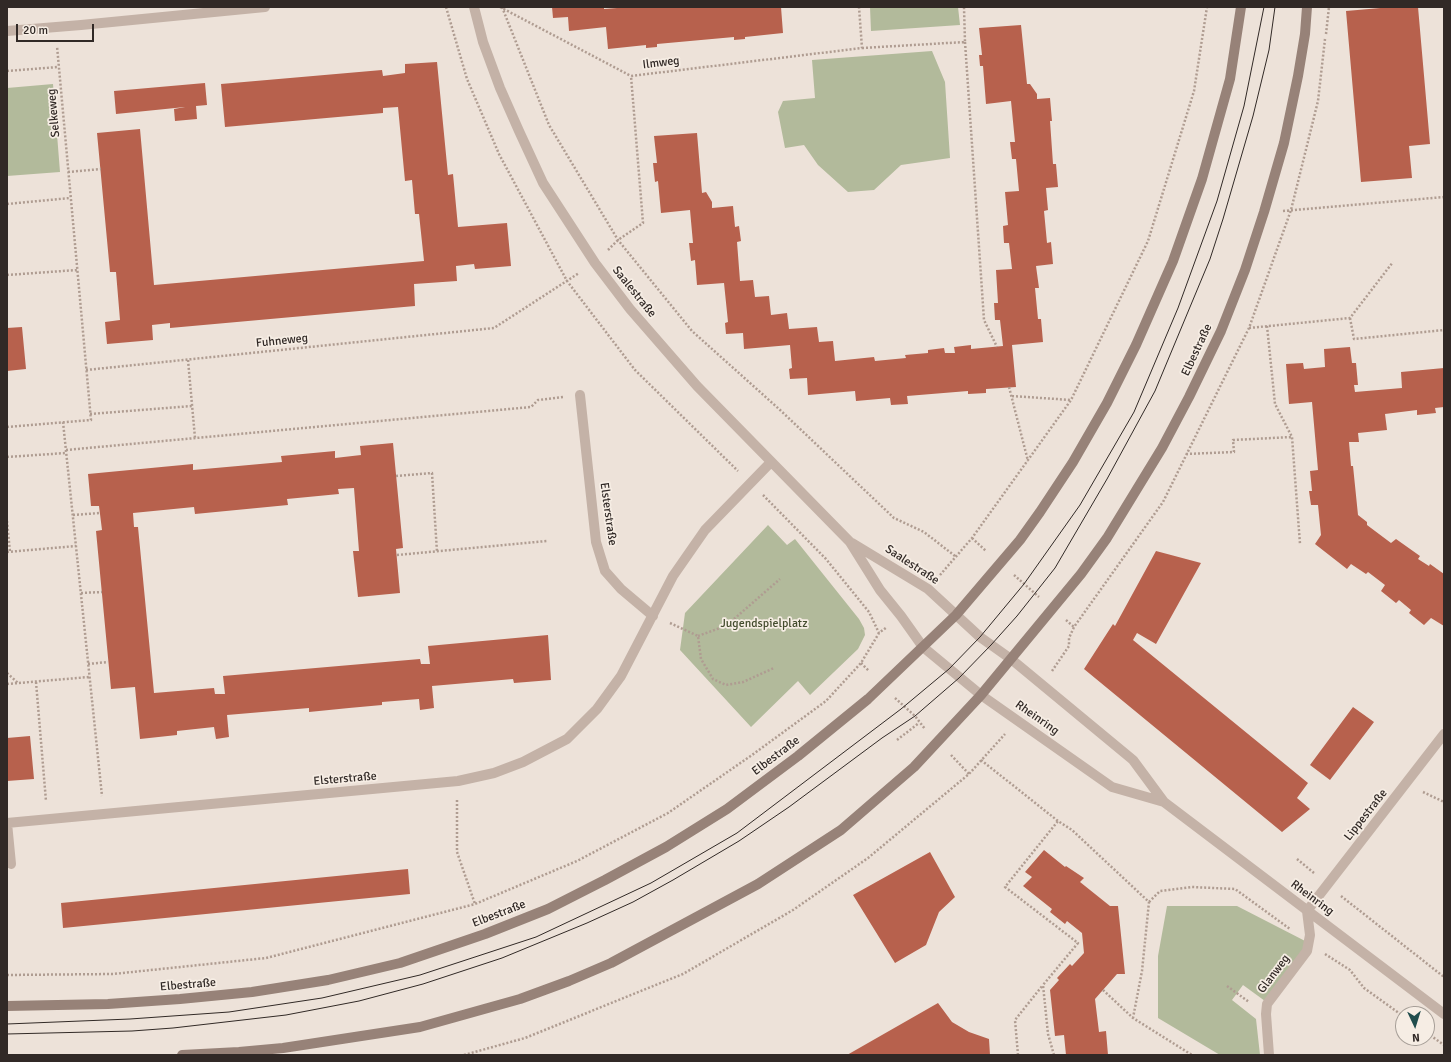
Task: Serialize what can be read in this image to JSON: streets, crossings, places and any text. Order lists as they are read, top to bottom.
{
  "streets": {
    "street": [
      "Saalestraße",
      "Elbestraße",
      "Elsterstraße",
      "Rheinring",
      "Lippestraße",
      "Glanweg"
    ],
    "path": ["Ilmweg", "Selkeweg", "Fuhneweg"]
  },
  "crossings": [
    ["Ilmweg", "Saalestraße"],
    ["Ilmweg", "Fuhneweg"],
    ["Selkeweg", "Fuhneweg"],
    ["Saalestraße", "Fuhneweg"],
    ["Saalestraße", "Elbestraße"],
    ["Saalestraße", "Elsterstraße"],
    ["Elbestraße", "Rheinring"],
    ["Rheinring", "Lippestraße"],
    ["Rheinring", "Glanweg"],
    ["Lippestraße", "Glanweg"]
  ],
  "parks": ["Jugendspielplatz"],
  "scale_bar": "20 m",
  "north": "bottom"
}
